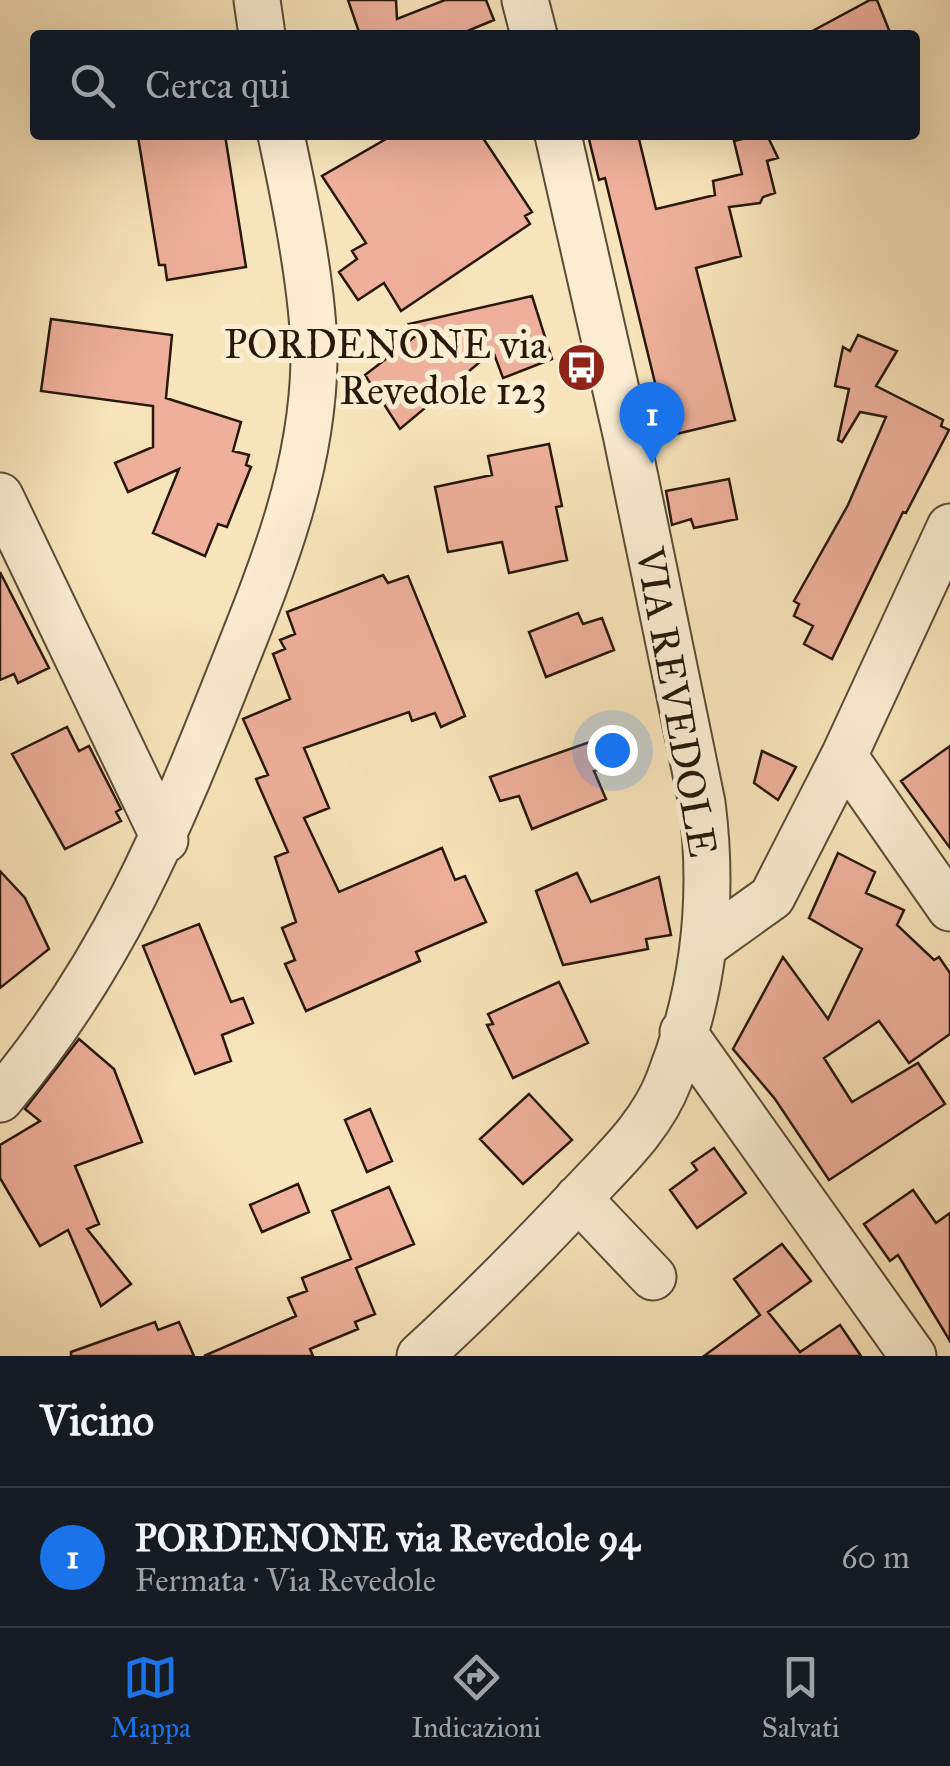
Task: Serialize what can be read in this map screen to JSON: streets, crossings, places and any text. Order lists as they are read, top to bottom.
{
  "streets": {
    "street": ["VIA REVEDOLE"]
  },
  "places": {
    "bus stop": ["PORDENONE via Revedole 123"]
  },
  "page": {
    "search": "Cerca qui",
    "pins": "1",
    "heading": "Vicino",
    "list": [
      {
        "mark": "1",
        "name": "PORDENONE via Revedole 94",
        "note": "Fermata · Via Revedole",
        "value": "60 m"
      }
    ],
    "nav": ["Mappa", "Indicazioni", "Salvati"]
  }
}
